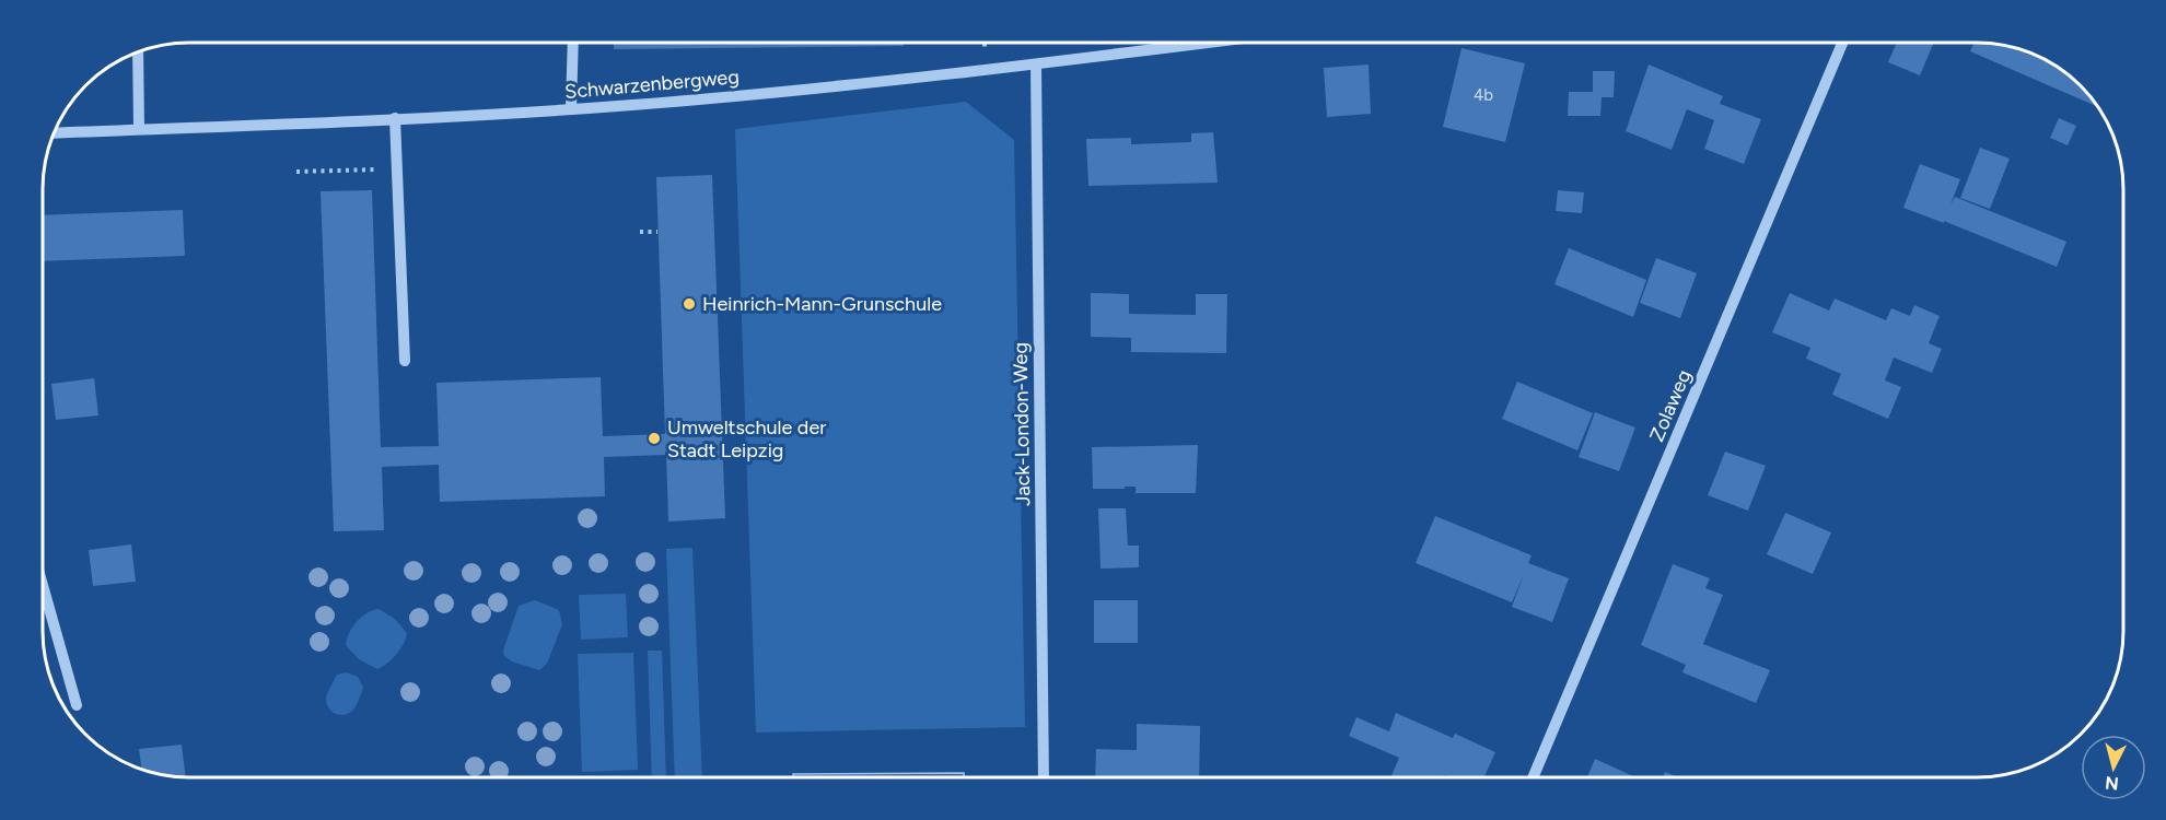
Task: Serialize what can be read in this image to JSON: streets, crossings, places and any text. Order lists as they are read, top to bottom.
{
  "streets": {
    "street": ["Schwarzenbergweg", "Zolaweg", "Jack-London-Weg"]
  },
  "crossings": [
    ["Schwarzenbergweg", "Jack-London-Weg"]
  ],
  "places": ["Heinrich-Mann-Grunschule", "Umweltschule der Stadt Leipzig"],
  "house_numbers": ["4b"],
  "north": "bottom"
}
